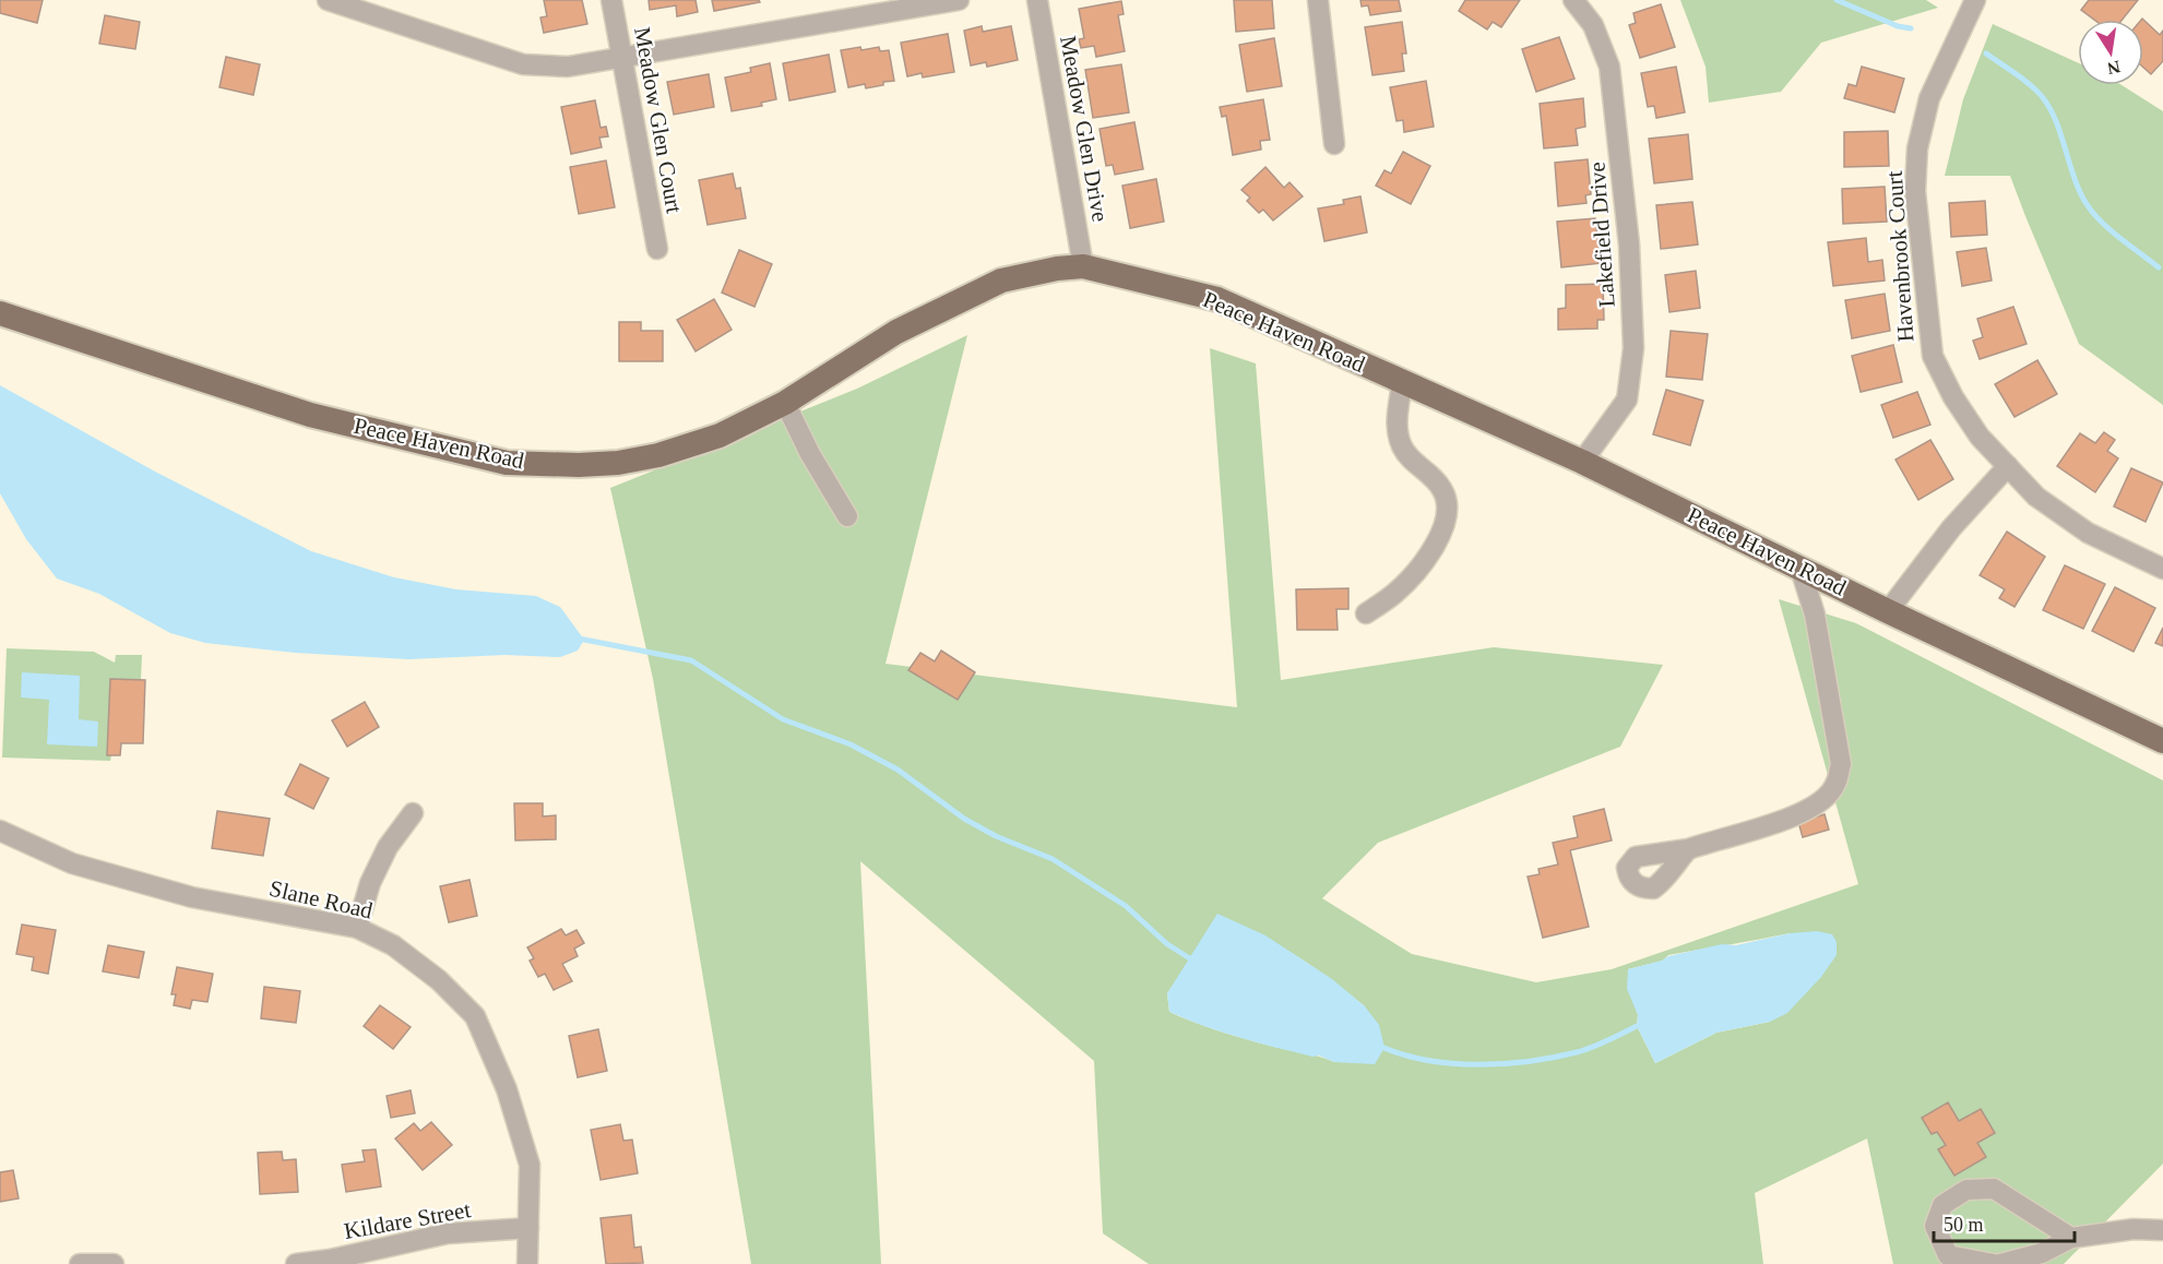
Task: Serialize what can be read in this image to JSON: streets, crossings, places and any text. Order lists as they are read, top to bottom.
{
  "streets": {
    "main road": ["Peace Haven Road"],
    "street": [
      "Meadow Glen Court",
      "Meadow Glen Drive",
      "Lakefield Drive",
      "Havenbrook Court",
      "Slane Road",
      "Kildare Street"
    ]
  },
  "crossings": [
    ["Meadow Glen Drive", "Peace Haven Road"],
    ["Lakefield Drive", "Peace Haven Road"],
    ["Slane Road", "Kildare Street"]
  ],
  "scale_bar": "50 m",
  "north": "bottom"
}
